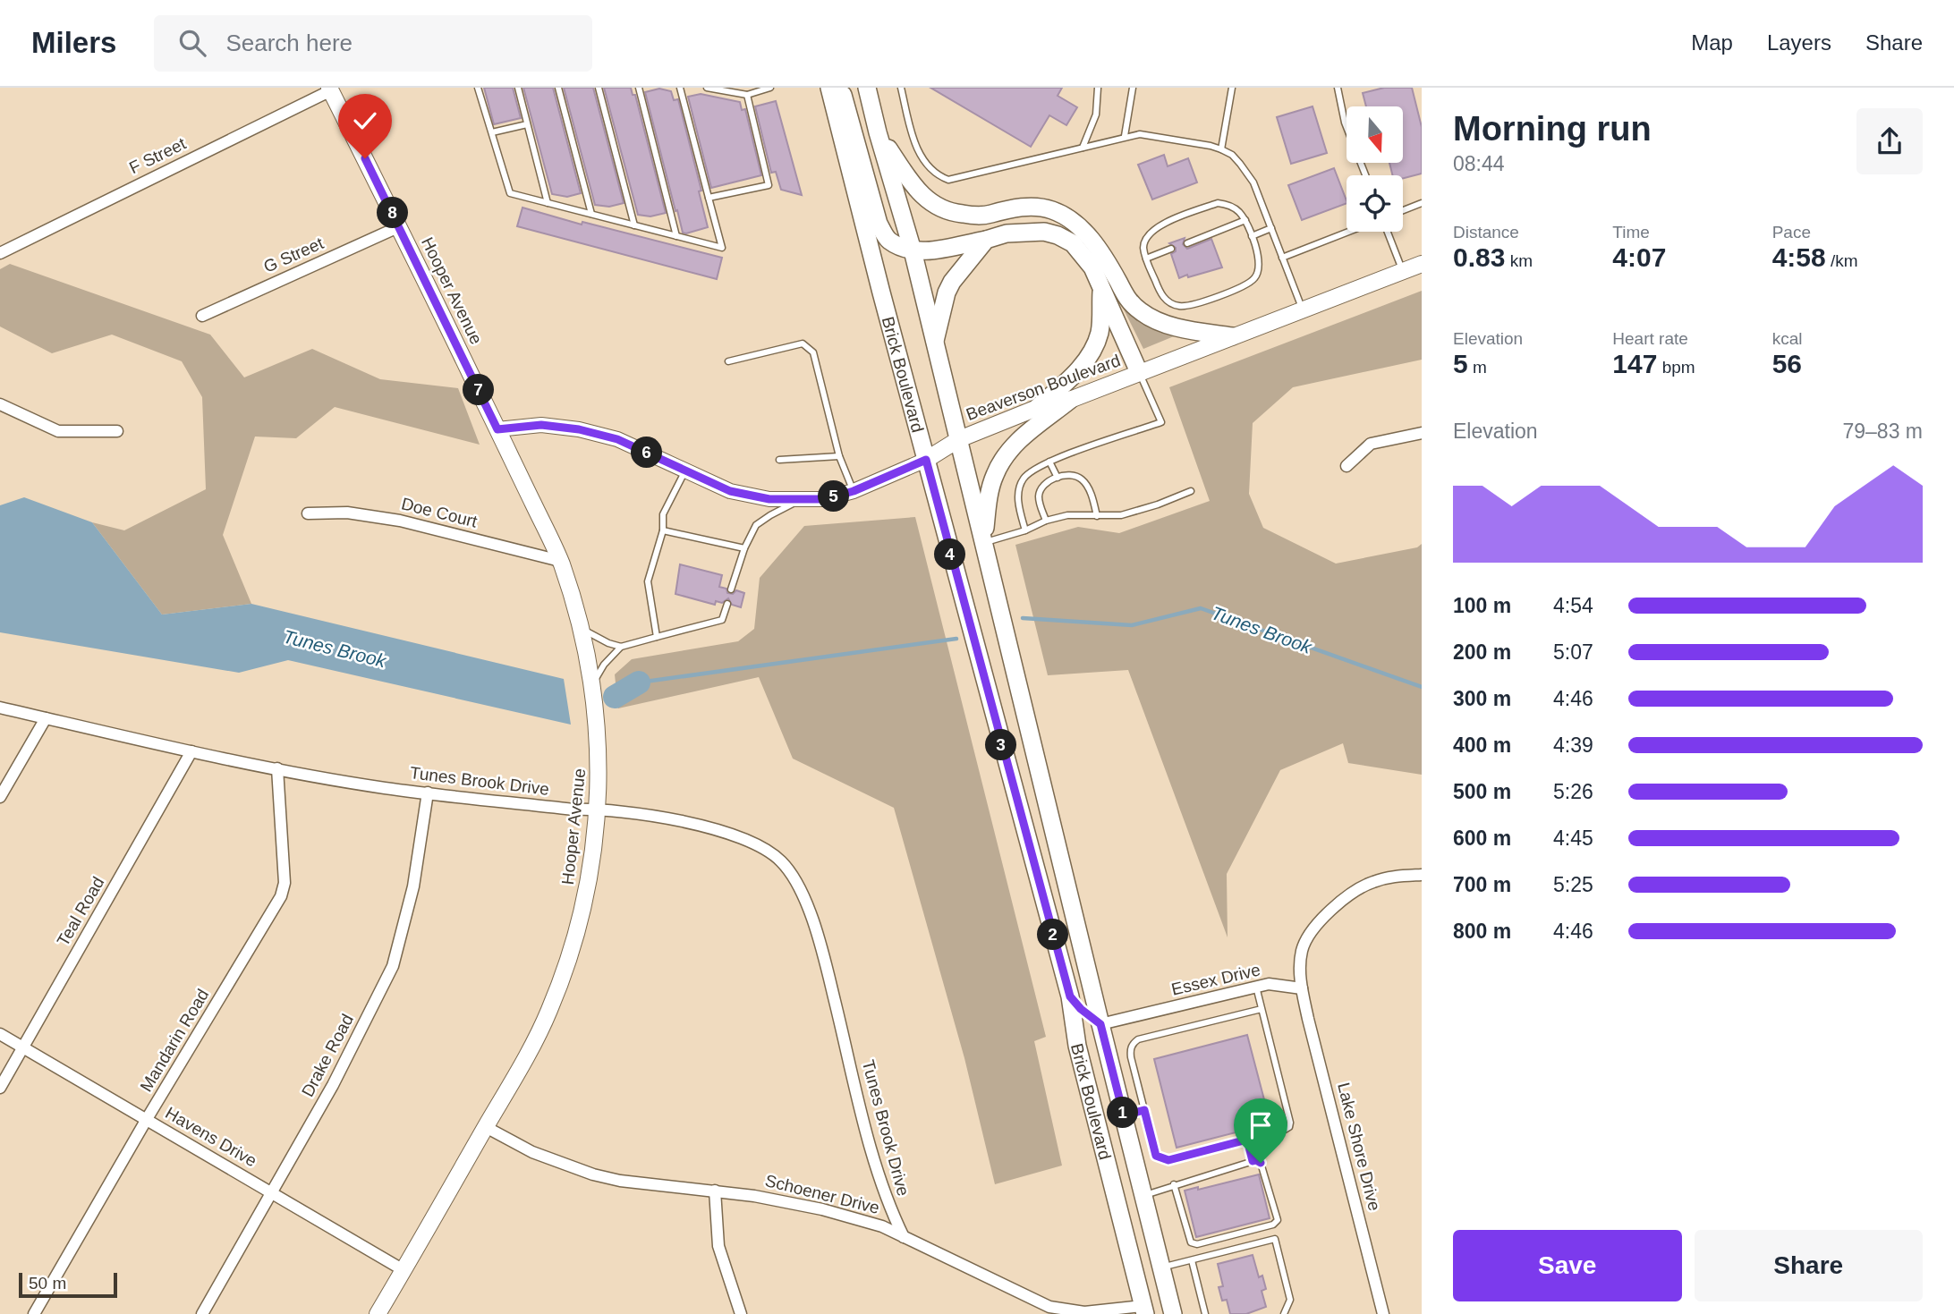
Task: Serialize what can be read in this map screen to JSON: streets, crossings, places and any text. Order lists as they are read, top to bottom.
{
  "streets": {
    "main road": ["Hooper Avenue", "Brick Boulevard", "Beaverson Boulevard"],
    "street": [
      "F Street",
      "G Street",
      "Doe Court",
      "Tunes Brook Drive",
      "Teal Road",
      "Essex Drive",
      "Mandarin Road",
      "Drake Road",
      "Havens Drive",
      "Lake Shore Drive",
      "Schoener Drive"
    ]
  },
  "crossings": [
    ["F Street", "Hooper Avenue"],
    ["G Street", "Hooper Avenue"],
    ["Hooper Avenue", "Beaverson Boulevard"],
    ["Hooper Avenue", "Doe Court"],
    ["Hooper Avenue", "Tunes Brook Drive"],
    ["Hooper Avenue", "Havens Drive"],
    ["Hooper Avenue", "Schoener Drive"],
    ["Brick Boulevard", "Beaverson Boulevard"],
    ["Brick Boulevard", "Essex Drive"],
    ["Brick Boulevard", "Schoener Drive"],
    ["Tunes Brook Drive", "Teal Road"],
    ["Tunes Brook Drive", "Mandarin Road"],
    ["Tunes Brook Drive", "Drake Road"],
    ["Tunes Brook Drive", "Schoener Drive"],
    ["Teal Road", "Havens Drive"],
    ["Essex Drive", "Lake Shore Drive"],
    ["Mandarin Road", "Havens Drive"],
    ["Drake Road", "Havens Drive"]
  ],
  "water": ["Tunes Brook"],
  "scale_bar": "50 m",
  "north": "bottom",
  "page": {
    "header": "Milers",
    "search": "Search here",
    "nav": ["Map", "Layers", "Share"],
    "heading": ["Morning run", "08:44"],
    "stats": [
      ["Distance", "0.83 km"],
      ["Time", "4:07"],
      ["Pace", "4:58 /km"],
      ["Elevation", "5 m"],
      ["Heart rate", "147 bpm"],
      ["kcal", "56"]
    ],
    "pins": [
      "8",
      "7",
      "6",
      "5",
      "4",
      "3",
      "2",
      "1"
    ],
    "chart": ["Elevation", "79–83 m"],
    "list": [
      {
        "name": "100 m",
        "note": "4:54"
      },
      {
        "name": "200 m",
        "note": "5:07"
      },
      {
        "name": "300 m",
        "note": "4:46"
      },
      {
        "name": "400 m",
        "note": "4:39"
      },
      {
        "name": "500 m",
        "note": "5:26"
      },
      {
        "name": "600 m",
        "note": "4:45"
      },
      {
        "name": "700 m",
        "note": "5:25"
      },
      {
        "name": "800 m",
        "note": "4:46"
      }
    ],
    "buttons": ["Save", "Share"],
    "scale": "50 m"
  }
}
